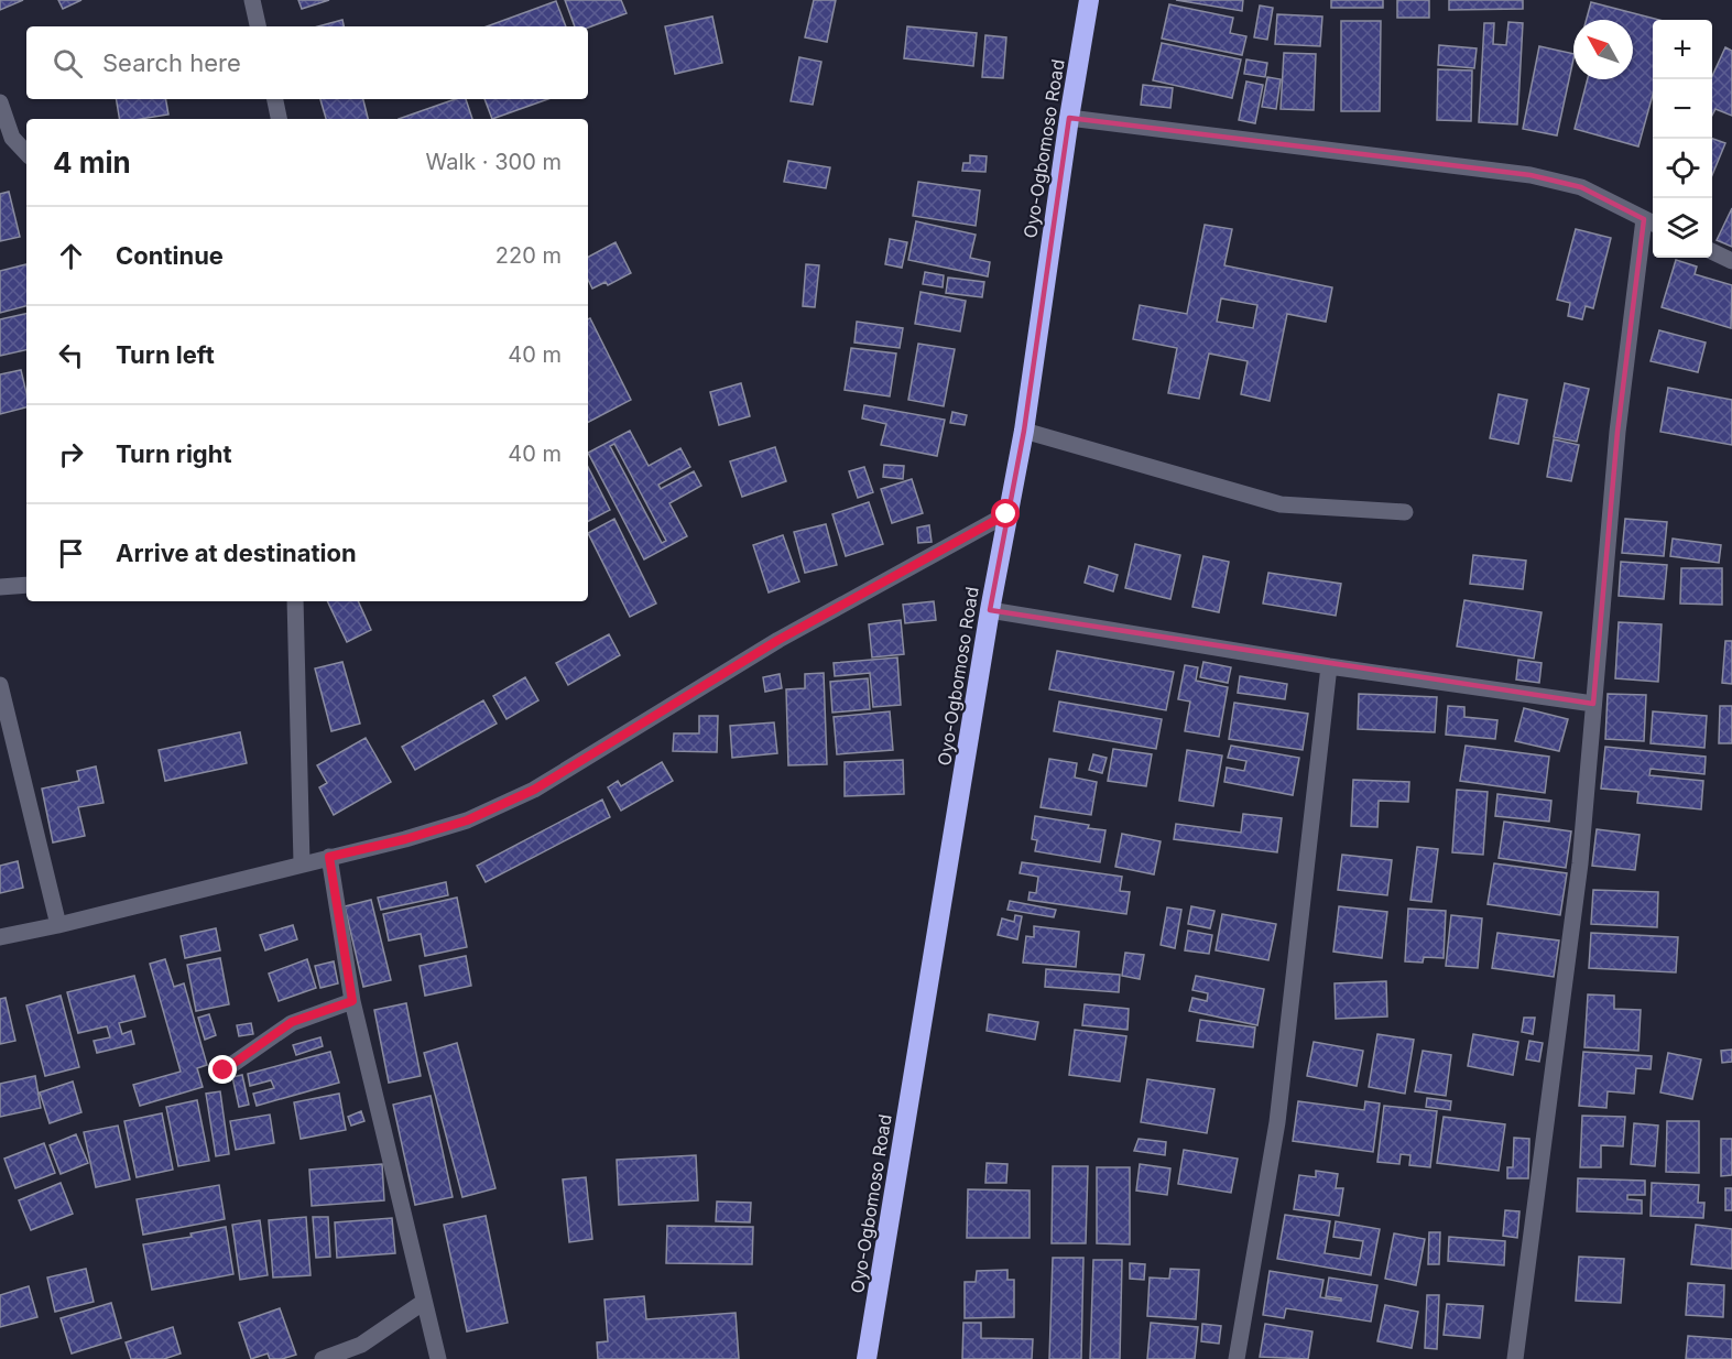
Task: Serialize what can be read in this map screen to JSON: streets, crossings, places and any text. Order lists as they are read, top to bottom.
{
  "streets": {
    "highway": ["Oyo-Ogbomoso Road"]
  },
  "north": "top left",
  "page": {
    "map_buttons": ["+", "−"],
    "search": "Search here",
    "heading": ["4 min", "Walk · 300 m"],
    "list": [
      ["Continue", "220 m"],
      ["Turn left", "40 m"],
      ["Turn right", "40 m"],
      "Arrive at destination"
    ]
  }
}
